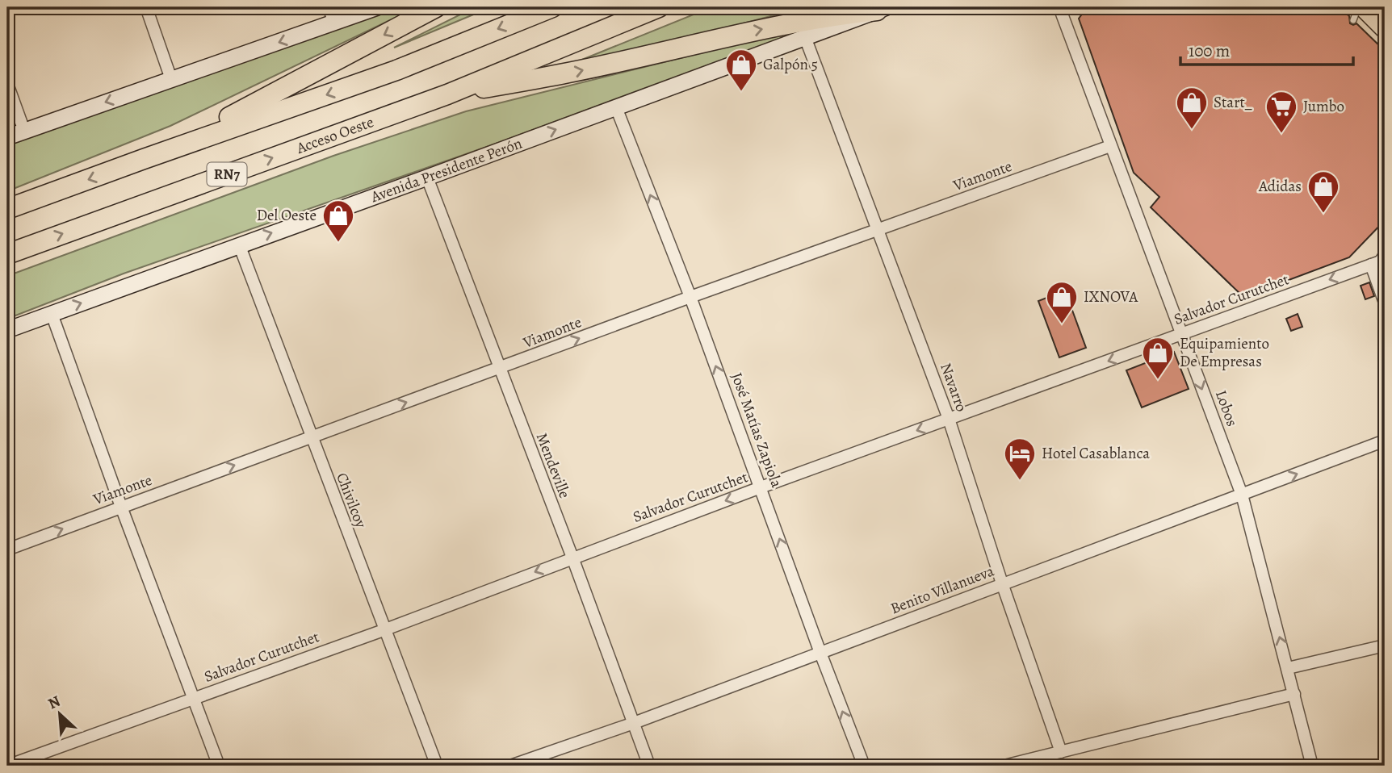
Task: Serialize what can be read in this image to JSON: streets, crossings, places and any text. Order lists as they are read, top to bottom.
{
  "streets": {
    "highway": ["Acceso Oeste", "RN7"],
    "street": [
      "Avenida Presidente Perón",
      "Viamonte",
      "Salvador Curutchet",
      "Navarro",
      "Lobos",
      "José Matías Zapiola",
      "Mendeville",
      "Chivilcoy",
      "Benito Villanueva"
    ]
  },
  "crossings": [
    ["Avenida Presidente Perón", "Navarro"],
    ["Avenida Presidente Perón", "José Matías Zapiola"],
    ["Avenida Presidente Perón", "Mendeville"],
    ["Avenida Presidente Perón", "Chivilcoy"],
    ["Viamonte", "Navarro"],
    ["Viamonte", "Lobos"],
    ["Viamonte", "José Matías Zapiola"],
    ["Viamonte", "Mendeville"],
    ["Viamonte", "Chivilcoy"],
    ["Salvador Curutchet", "Navarro"],
    ["Salvador Curutchet", "Lobos"],
    ["Salvador Curutchet", "José Matías Zapiola"],
    ["Salvador Curutchet", "Mendeville"],
    ["Salvador Curutchet", "Chivilcoy"],
    ["Navarro", "Benito Villanueva"],
    ["Lobos", "Benito Villanueva"],
    ["José Matías Zapiola", "Benito Villanueva"],
    ["Mendeville", "Benito Villanueva"]
  ],
  "one_way": [
    "Avenida Presidente Perón",
    "Viamonte",
    "Salvador Curutchet",
    "José Matías Zapiola"
  ],
  "places": {
    "shop": [
      "Galpón 5",
      "Start_",
      "Adidas",
      "Del Oeste",
      "IXNOVA",
      "Equipamiento De Empresas"
    ],
    "supermarket": ["Jumbo"],
    "hotel": ["Hotel Casablanca"]
  },
  "scale_bar": "100 m",
  "north": "top left"
}
